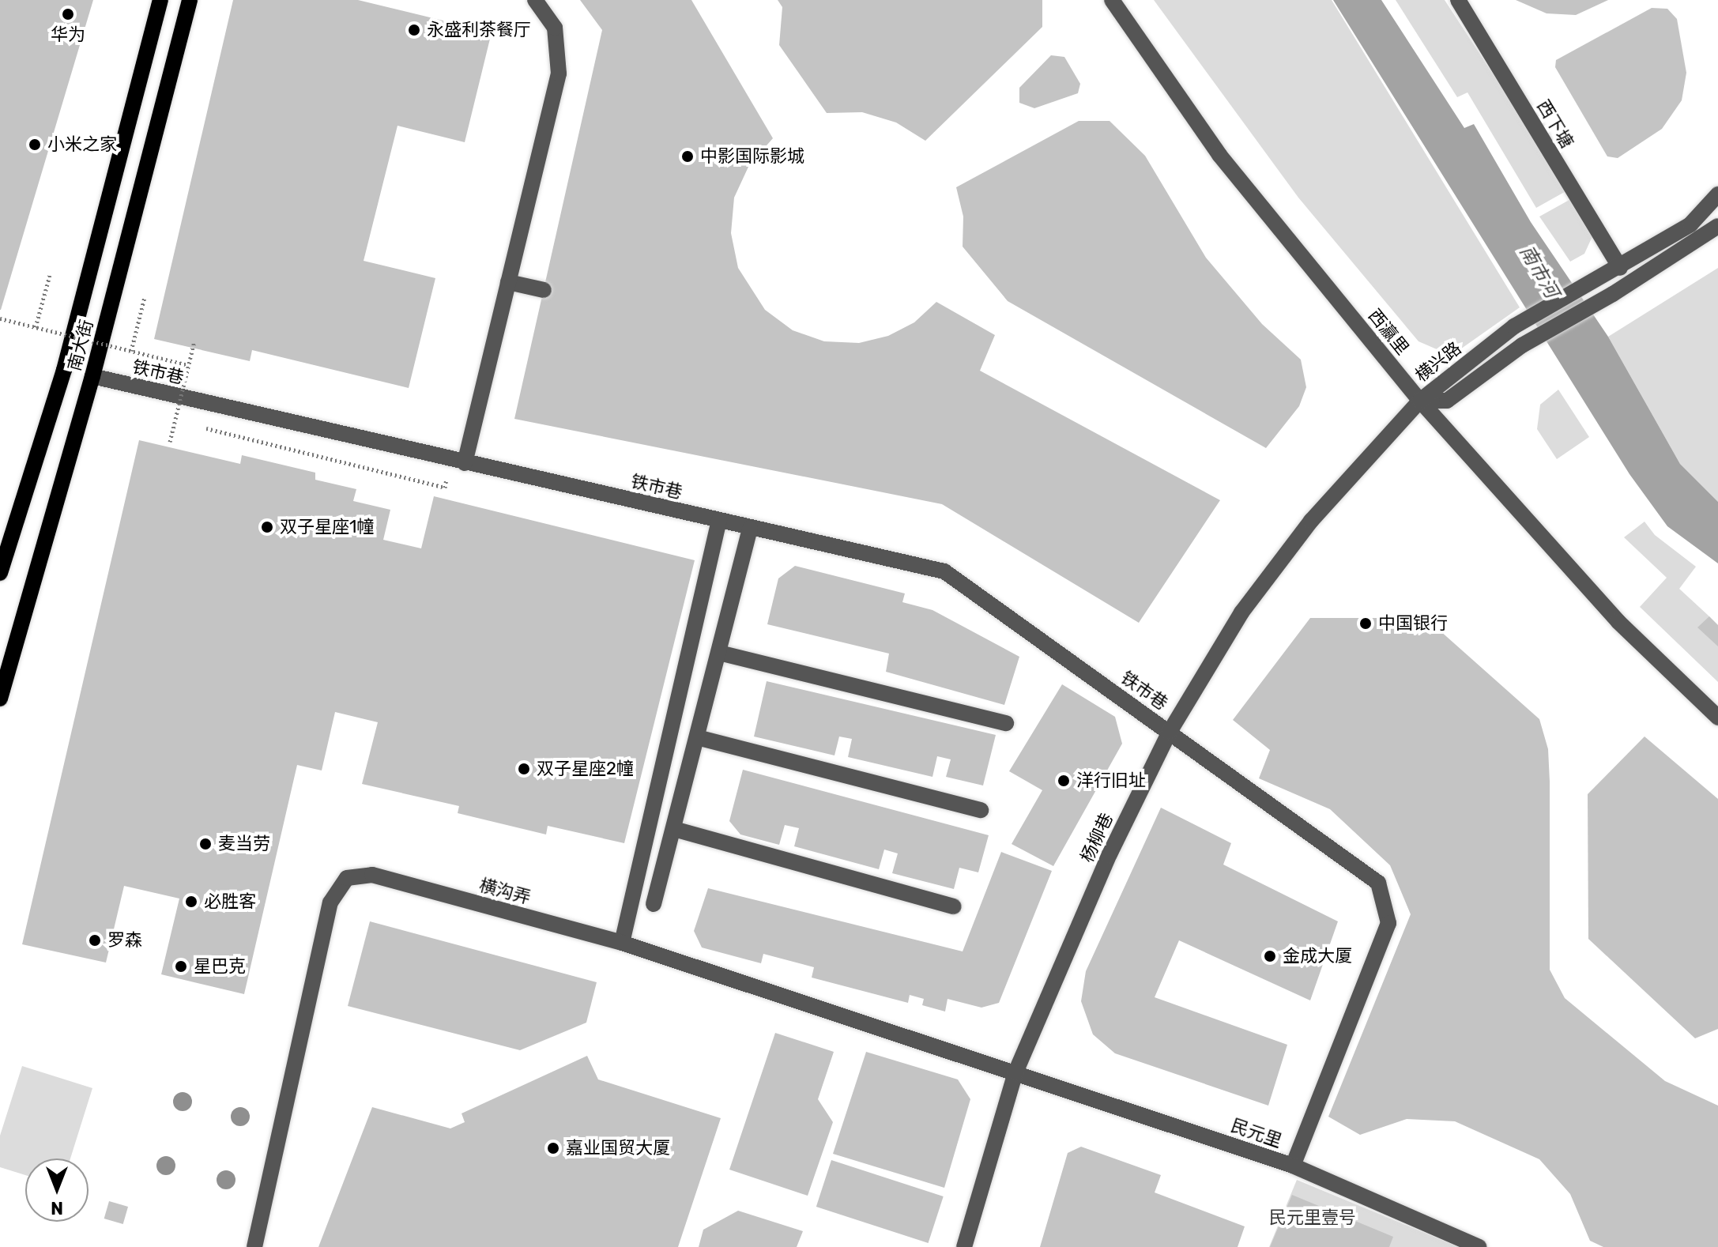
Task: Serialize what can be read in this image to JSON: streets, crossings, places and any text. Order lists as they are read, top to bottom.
{
  "streets": {
    "main road": ["南大街"],
    "street": [
      "西下塘",
      "西瀛里",
      "横兴路",
      "铁市巷",
      "杨柳巷",
      "横沟弄",
      "民元里"
    ]
  },
  "crossings": [
    ["西下塘", "横兴路"],
    ["西瀛里", "横兴路"],
    ["西瀛里", "杨柳巷"],
    ["南大街", "铁市巷"],
    ["横兴路", "杨柳巷"],
    ["铁市巷", "杨柳巷"],
    ["铁市巷", "民元里"],
    ["杨柳巷", "横沟弄"],
    ["杨柳巷", "民元里"],
    ["横沟弄", "民元里"]
  ],
  "water": ["南市河"],
  "parks": ["民元里壹号"],
  "places": [
    "华为",
    "永盛利茶餐厅",
    "小米之家",
    "中影国际影城",
    "双子星座1幢",
    "中国银行",
    "双子星座2幢",
    "洋行旧址",
    "麦当劳",
    "必胜客",
    "罗森",
    "金成大厦",
    "星巴克",
    "嘉业国贸大厦"
  ],
  "north": "bottom"
}
